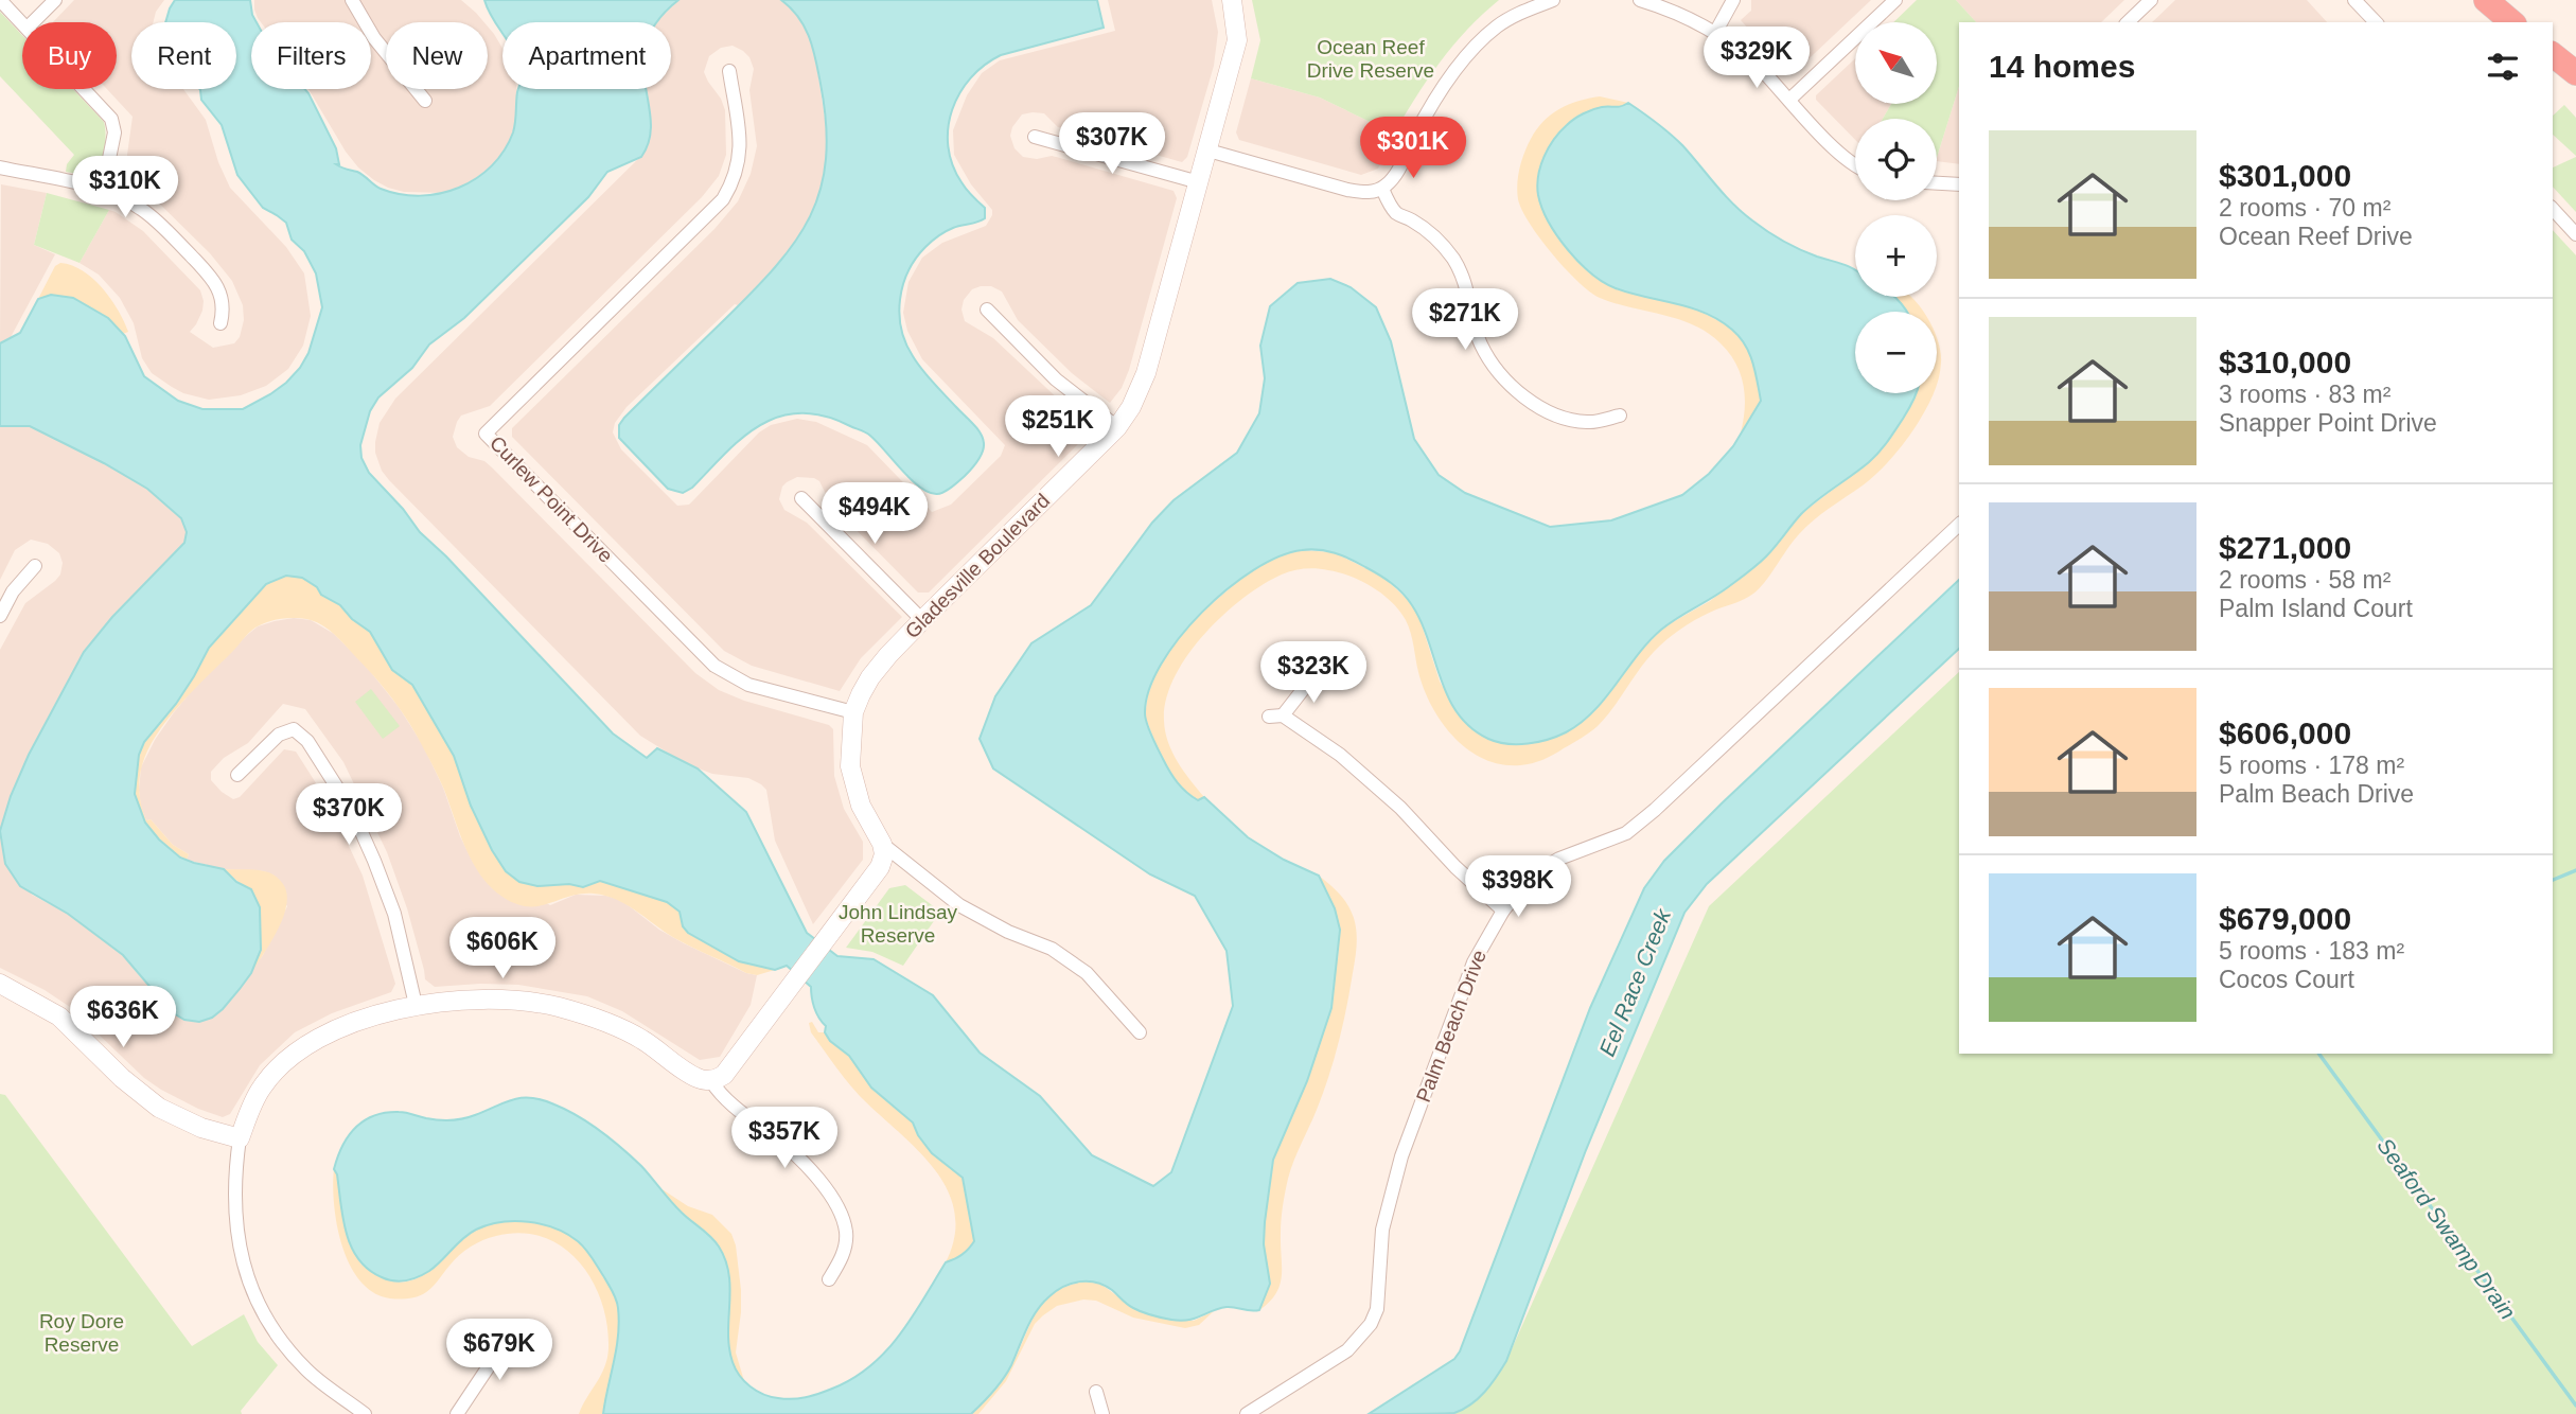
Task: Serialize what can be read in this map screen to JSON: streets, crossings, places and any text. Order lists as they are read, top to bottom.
{
  "streets": {
    "street": ["Curlew Point Drive", "Gladesville Boulevard", "Palm Beach Drive"]
  },
  "crossings": [
    ["Curlew Point Drive", "Gladesville Boulevard"]
  ],
  "water": ["Eel Race Creek", "Seaford Swamp Drain"],
  "parks": ["Ocean Reef Drive Reserve", "John Lindsay Reserve", "Roy Dore Reserve"],
  "north": "top left",
  "page": {
    "map_buttons": ["+", "−"],
    "chip": [
      "Buy",
      "Rent",
      "Filters",
      "New",
      "Apartment"
    ],
    "heading": "14 homes",
    "price": [
      "$329K",
      "$307K",
      "$301K",
      "$310K",
      "$271K",
      "$251K",
      "$494K",
      "$323K",
      "$370K",
      "$398K",
      "$606K",
      "$636K",
      "$357K",
      "$679K"
    ],
    "list": [
      {
        "name": "$301,000",
        "note": "2 rooms · 70 m² · Ocean Reef Drive"
      },
      {
        "name": "$310,000",
        "note": "3 rooms · 83 m² · Snapper Point Drive"
      },
      {
        "name": "$271,000",
        "note": "2 rooms · 58 m² · Palm Island Court"
      },
      {
        "name": "$606,000",
        "note": "5 rooms · 178 m² · Palm Beach Drive"
      },
      {
        "name": "$679,000",
        "note": "5 rooms · 183 m² · Cocos Court"
      }
    ]
  }
}
